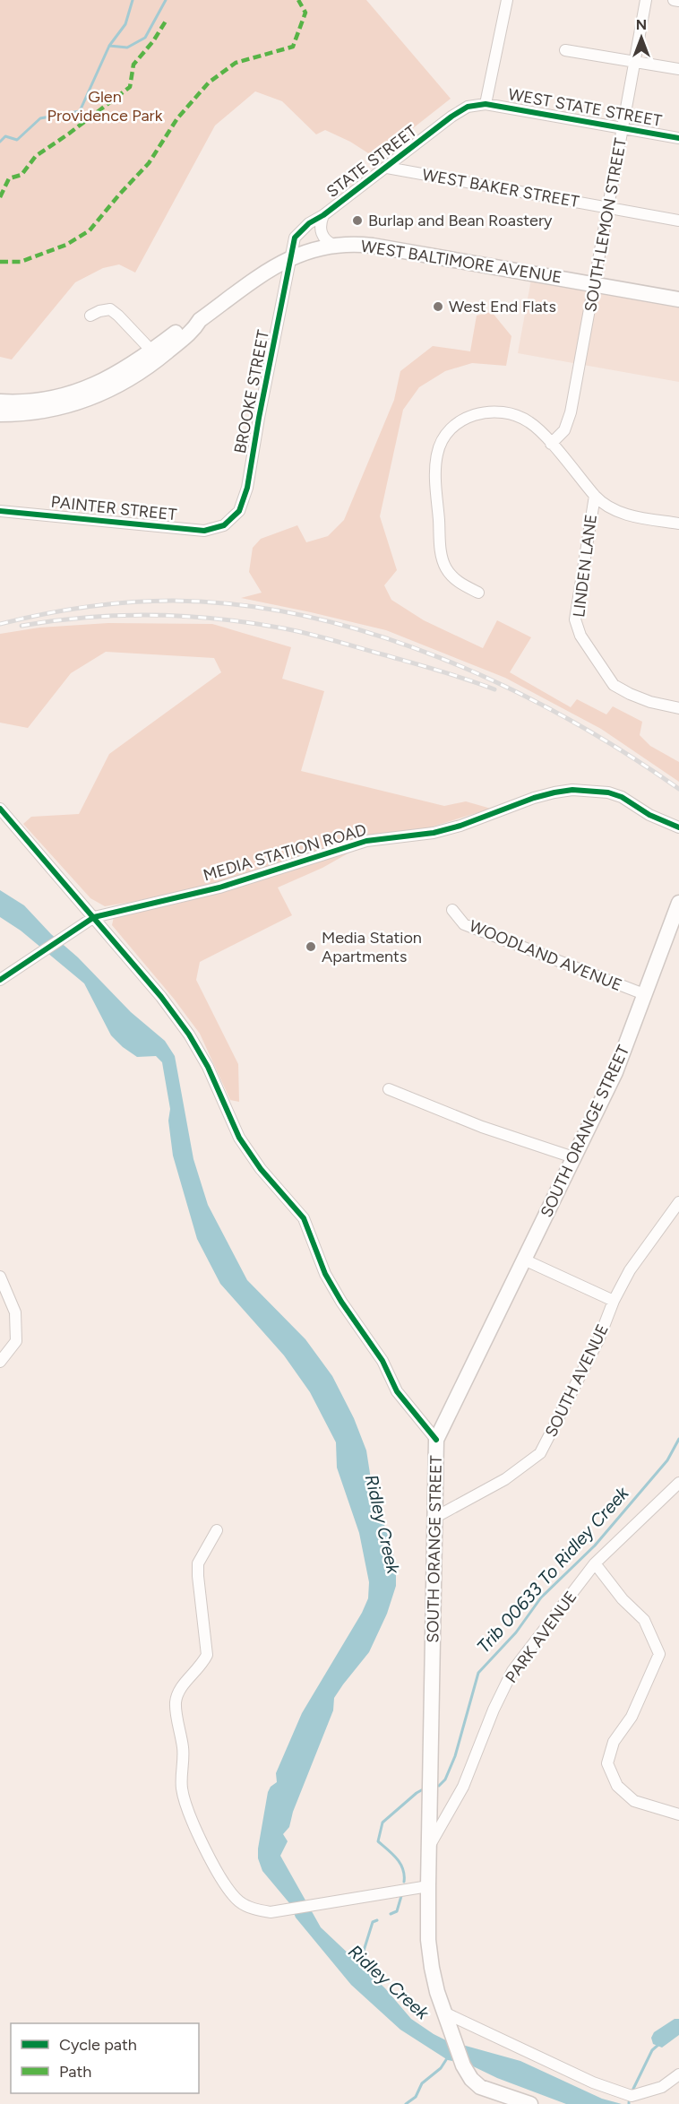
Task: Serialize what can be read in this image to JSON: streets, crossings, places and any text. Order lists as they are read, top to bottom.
{
  "streets": {
    "main road": ["WEST BALTIMORE AVENUE", "SOUTH ORANGE STREET"],
    "street": [
      "WEST STATE STREET",
      "STATE STREET",
      "WEST BAKER STREET",
      "SOUTH LEMON STREET",
      "BROOKE STREET",
      "PAINTER STREET",
      "LINDEN LANE",
      "MEDIA STATION ROAD",
      "WOODLAND AVENUE",
      "SOUTH AVENUE",
      "PARK AVENUE"
    ]
  },
  "crossings": [
    ["WEST STATE STREET", "STATE STREET"],
    ["WEST STATE STREET", "SOUTH LEMON STREET"],
    ["STATE STREET", "WEST BAKER STREET"],
    ["STATE STREET", "WEST BALTIMORE AVENUE"],
    ["STATE STREET", "BROOKE STREET"],
    ["WEST BAKER STREET", "SOUTH LEMON STREET"],
    ["SOUTH LEMON STREET", "WEST BALTIMORE AVENUE"],
    ["WEST BALTIMORE AVENUE", "BROOKE STREET"],
    ["BROOKE STREET", "PAINTER STREET"],
    ["WOODLAND AVENUE", "SOUTH ORANGE STREET"],
    ["SOUTH ORANGE STREET", "SOUTH AVENUE"],
    ["SOUTH ORANGE STREET", "PARK AVENUE"]
  ],
  "water": ["Ridley Creek", "Trib 00633 To Ridley Creek"],
  "parks": ["Glen Providence Park"],
  "places": ["Burlap and Bean Roastery", "West End Flats", "Media Station Apartments"],
  "legend": ["Cycle path", "Path"],
  "north": "top"
}
